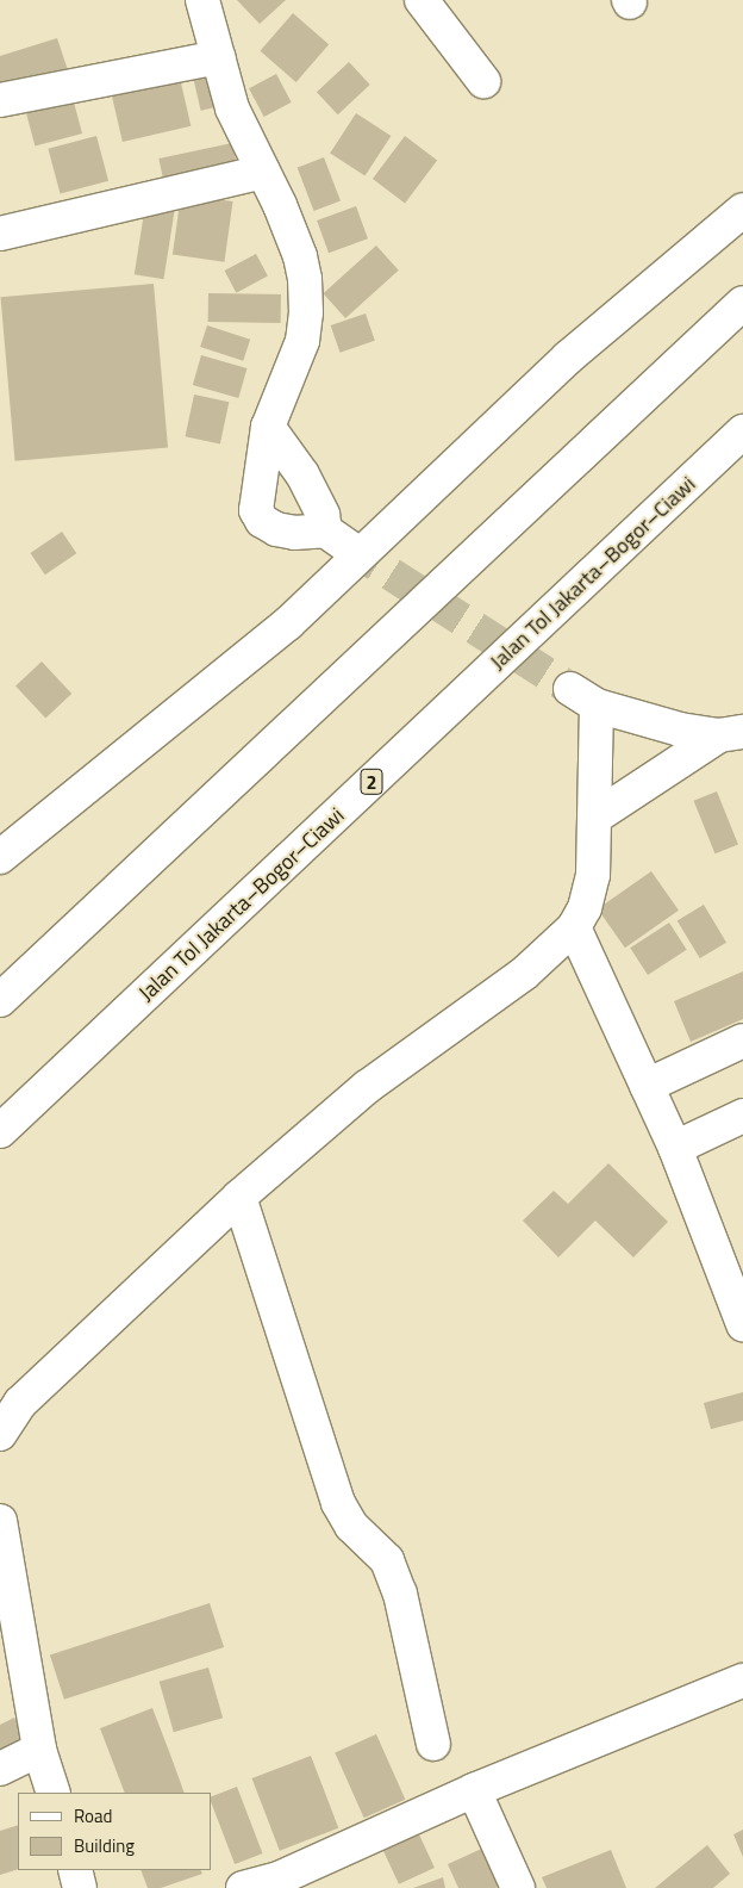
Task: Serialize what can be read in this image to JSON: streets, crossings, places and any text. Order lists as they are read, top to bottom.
{
  "streets": {
    "main road": ["Jalan Tol Jakarta–Bogor–Ciawi", "2"]
  },
  "legend": ["Road", "Building"]
}
